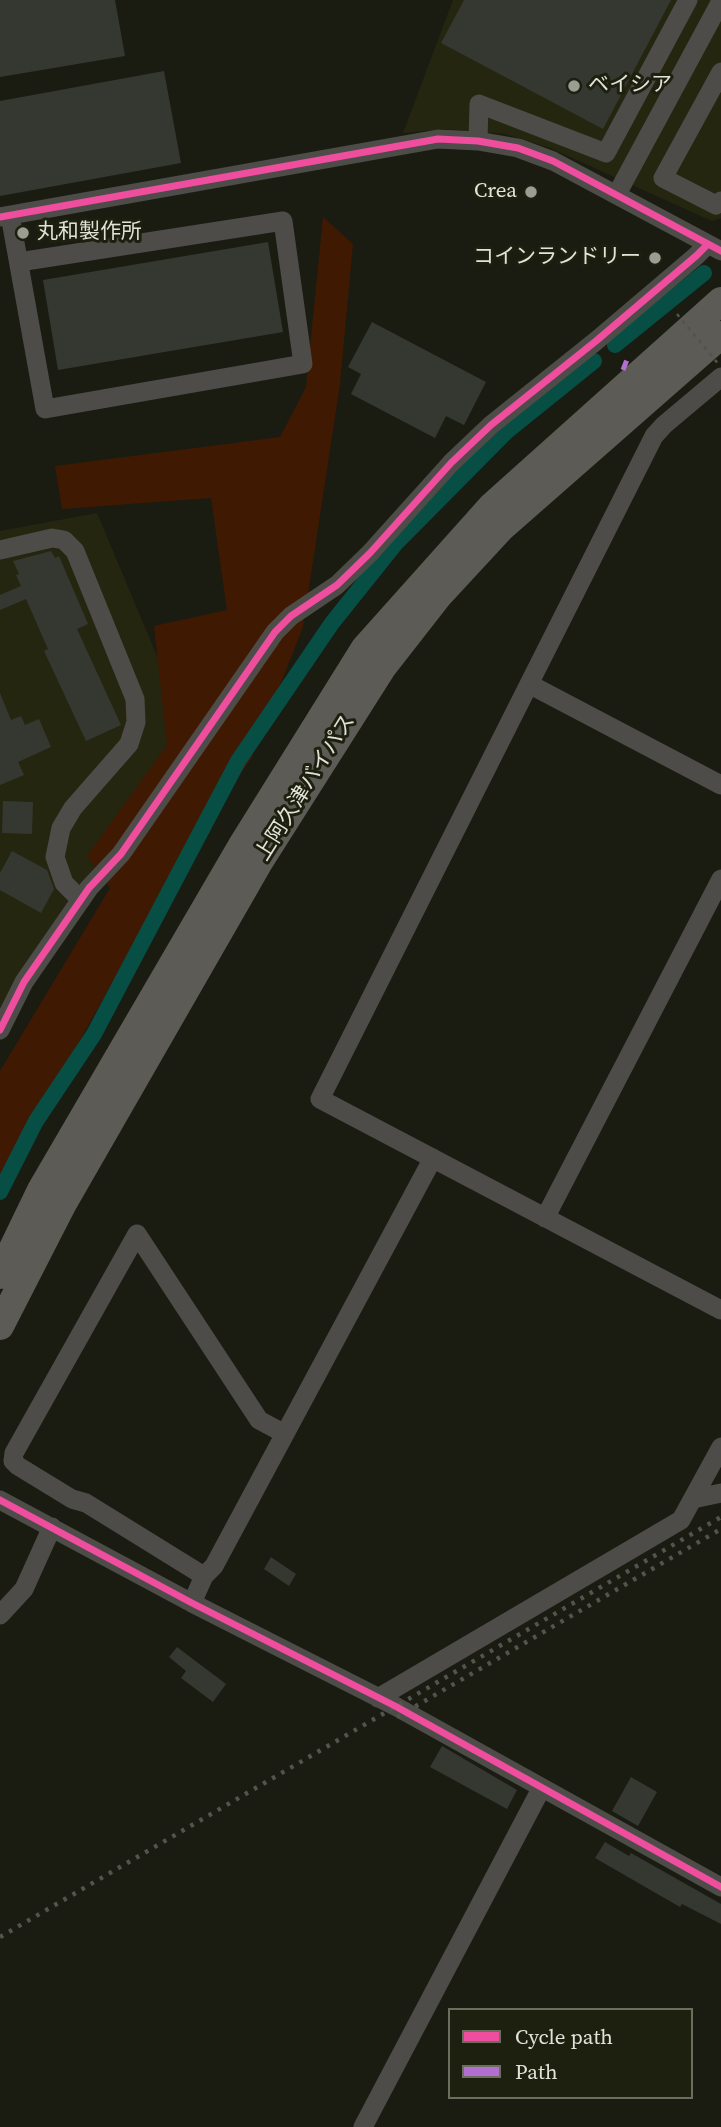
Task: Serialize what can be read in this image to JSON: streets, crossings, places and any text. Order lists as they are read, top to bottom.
{
  "streets": {
    "highway": ["上阿久津バイパス"]
  },
  "places": [
    "ベイシア",
    "Crea",
    "丸和製作所",
    "コインランドリー"
  ],
  "legend": ["Cycle path", "Path"]
}
